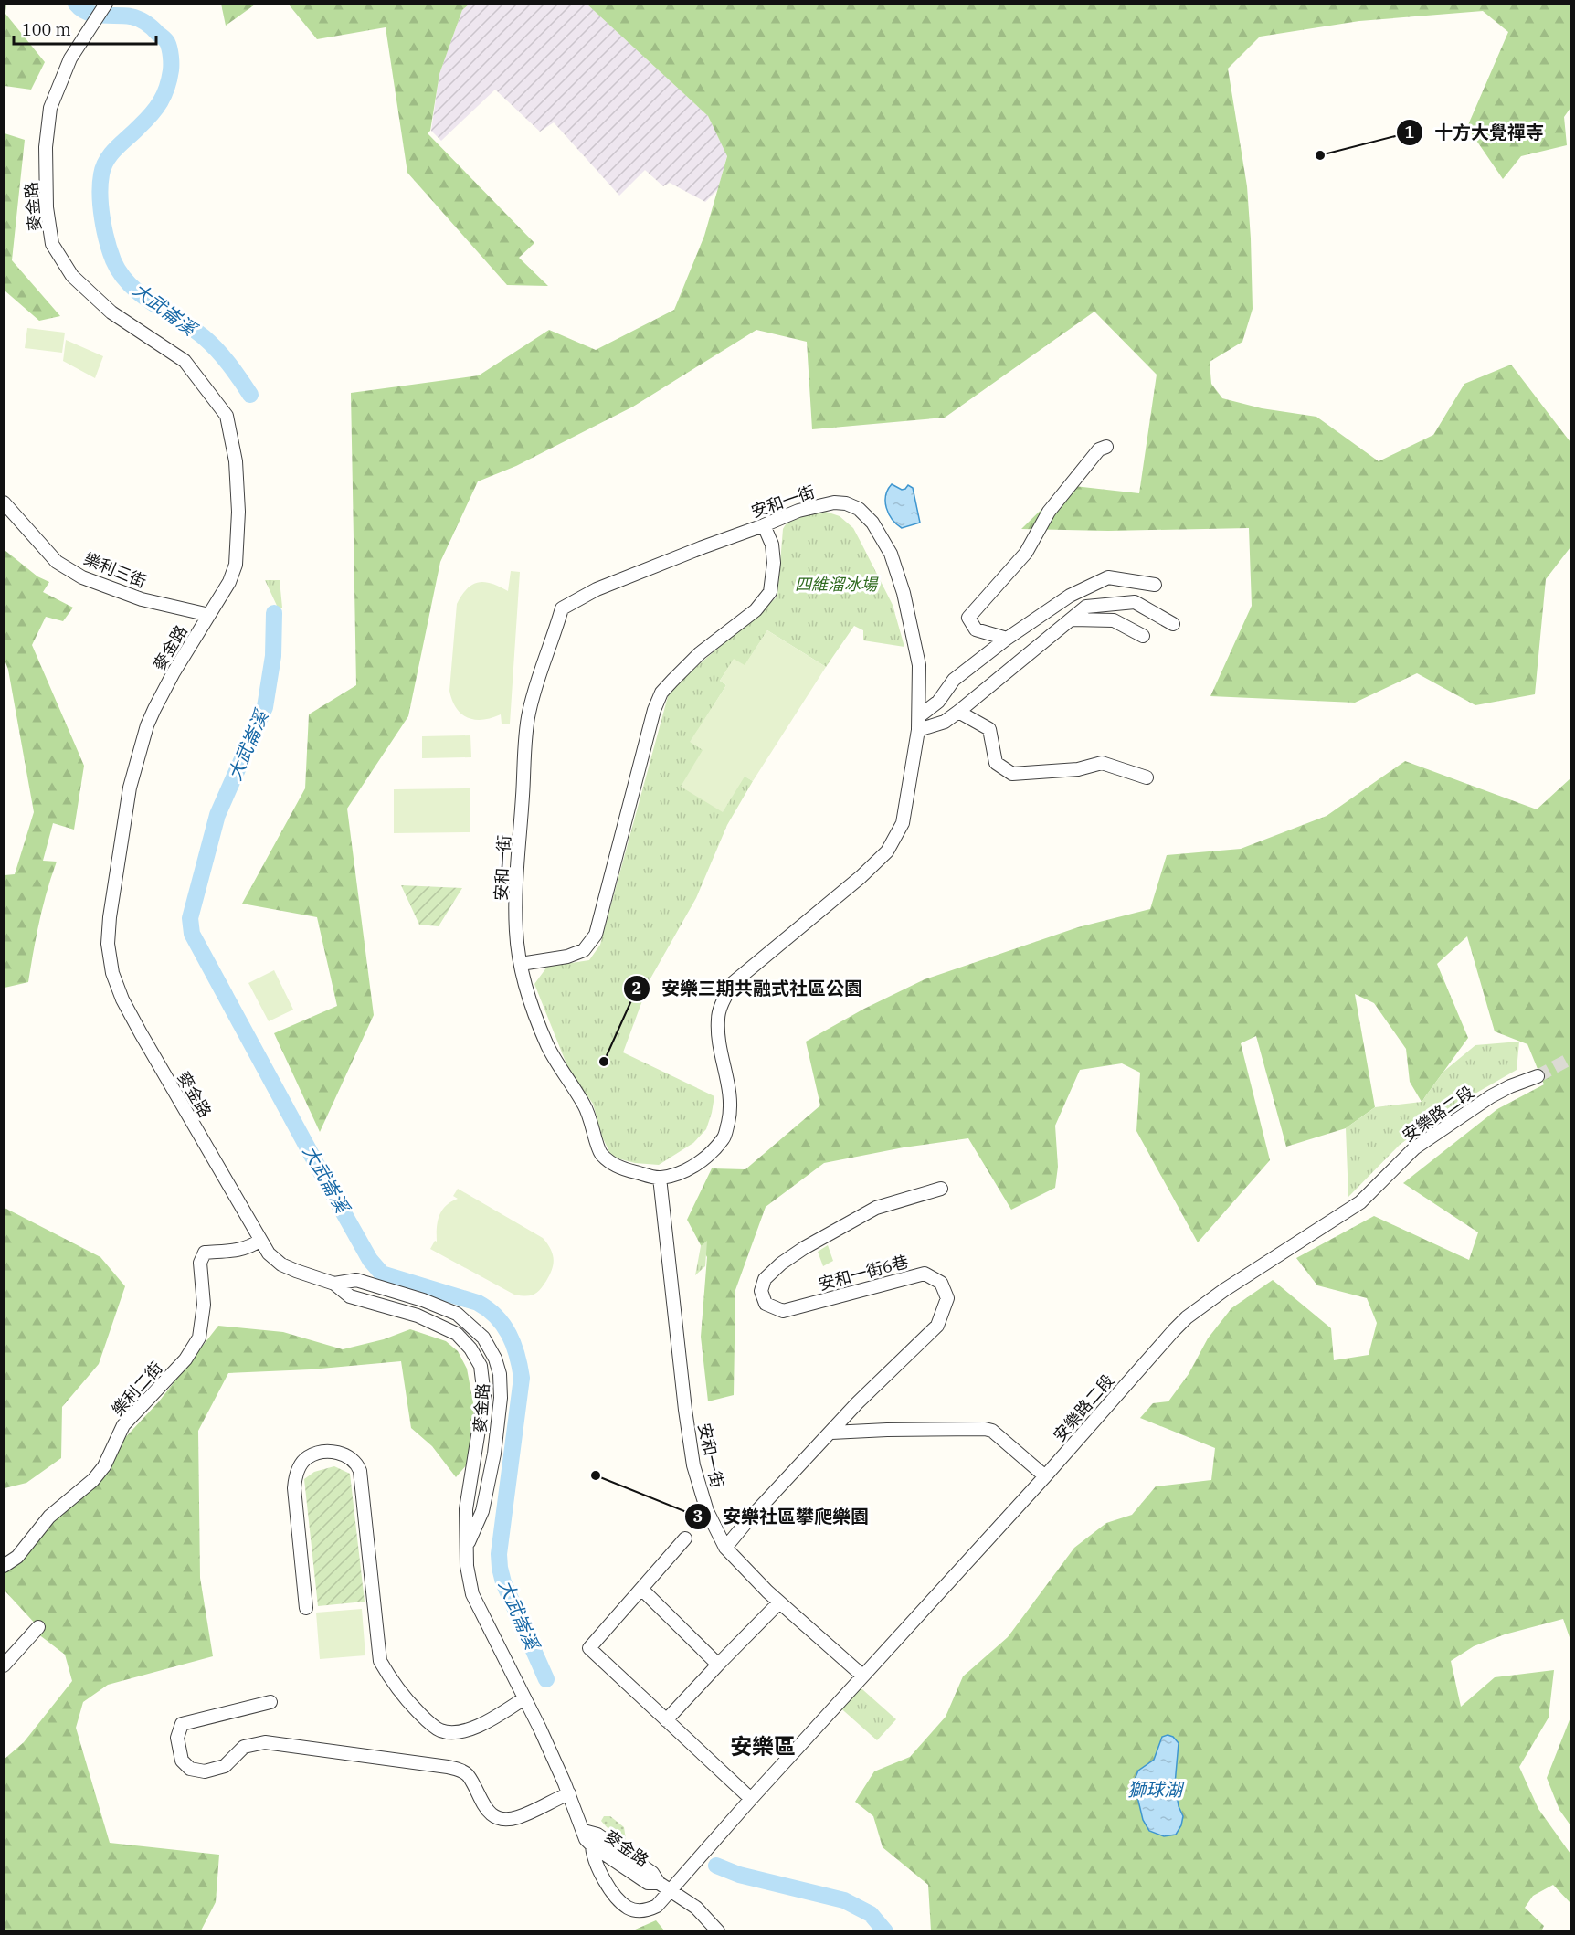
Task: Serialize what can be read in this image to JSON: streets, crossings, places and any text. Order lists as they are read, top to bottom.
{
  "streets": {
    "street": [
      "麥金路",
      "安和一街",
      "樂利三街",
      "安樂路二段",
      "安和一街6巷",
      "樂利二街"
    ]
  },
  "crossings": [
    ["麥金路", "樂利三街"],
    ["麥金路", "安樂路二段"],
    ["麥金路", "樂利二街"],
    ["安和一街", "安樂路二段"],
    ["安和一街", "安和一街6巷"]
  ],
  "districts": ["安樂區"],
  "water": ["大武崙溪", "獅球湖"],
  "parks": ["四維溜冰場"],
  "places": ["十方大覺禪寺", "安樂三期共融式社區公園", "安樂社區攀爬樂園"],
  "scale_bar": "100 m"
}
